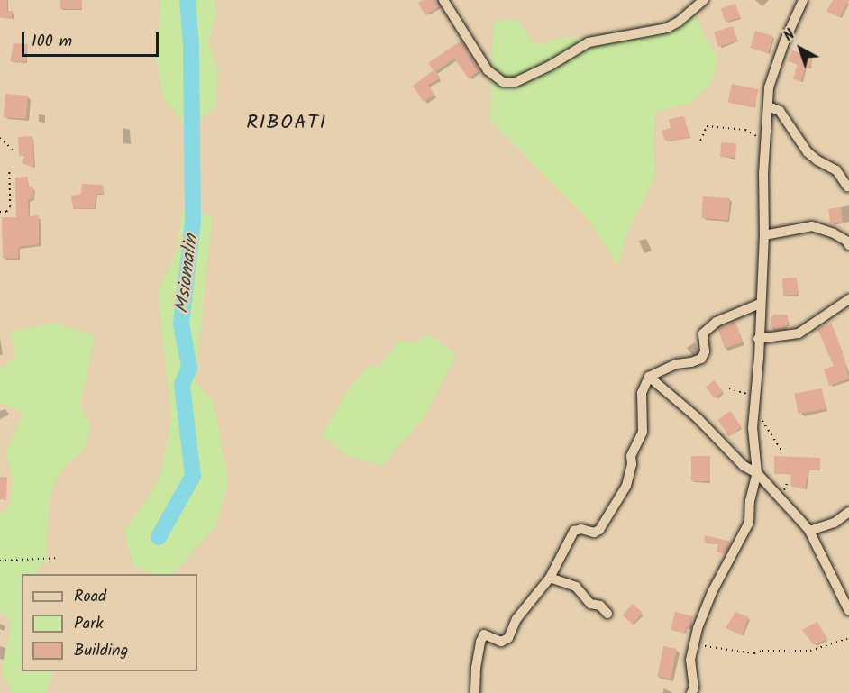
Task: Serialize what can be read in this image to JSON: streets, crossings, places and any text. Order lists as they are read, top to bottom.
{
  "districts": ["RIBOATI"],
  "water": ["Msiomalin"],
  "legend": ["Road", "Park", "Building"],
  "scale_bar": "100 m",
  "north": "top left"
}
